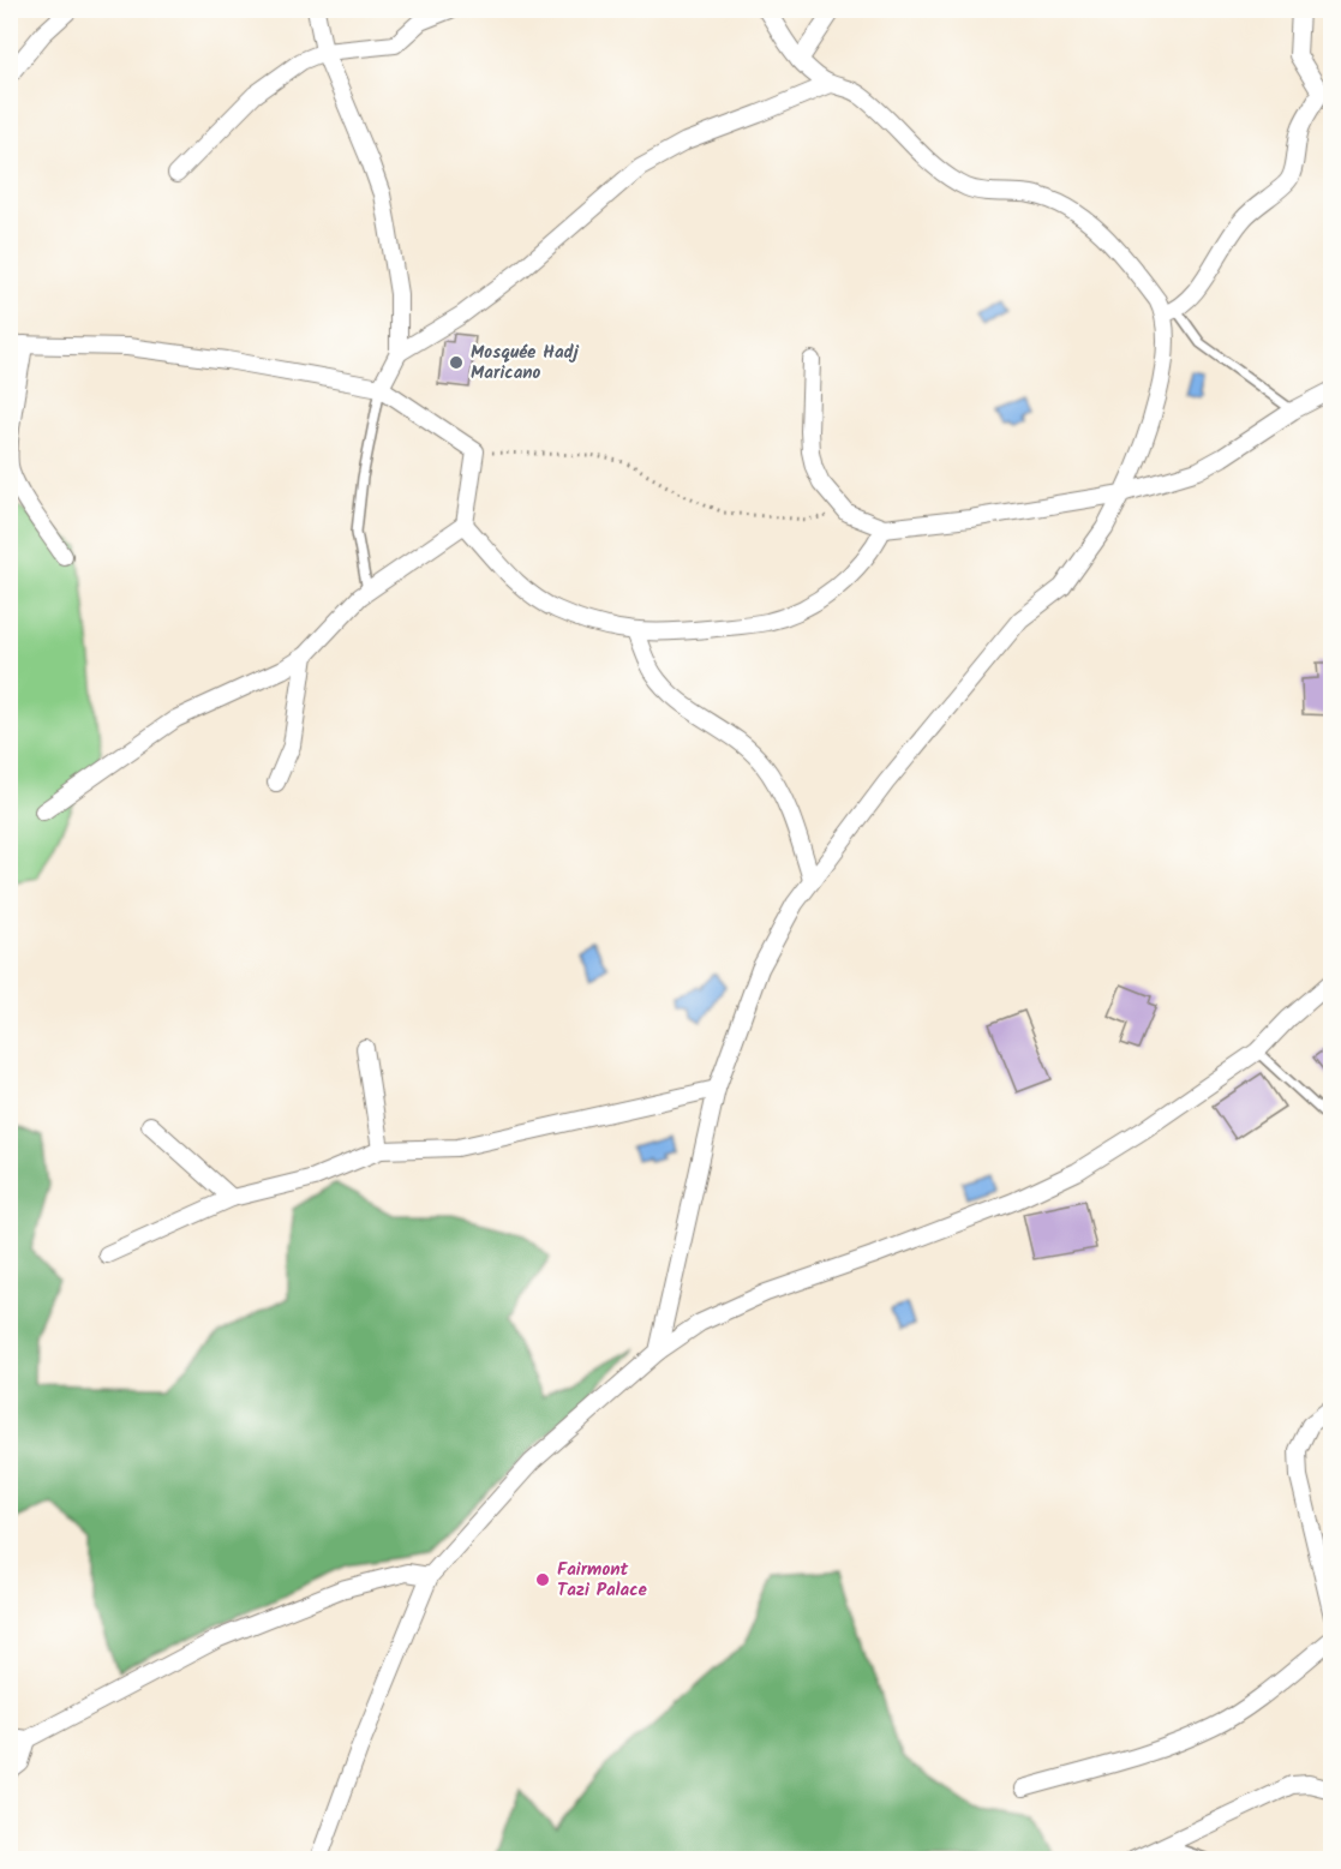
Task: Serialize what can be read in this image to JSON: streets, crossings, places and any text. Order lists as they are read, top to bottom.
{
  "places": ["Mosquée Hadj Maricano", "Fairmont Tazi Palace"]
}
